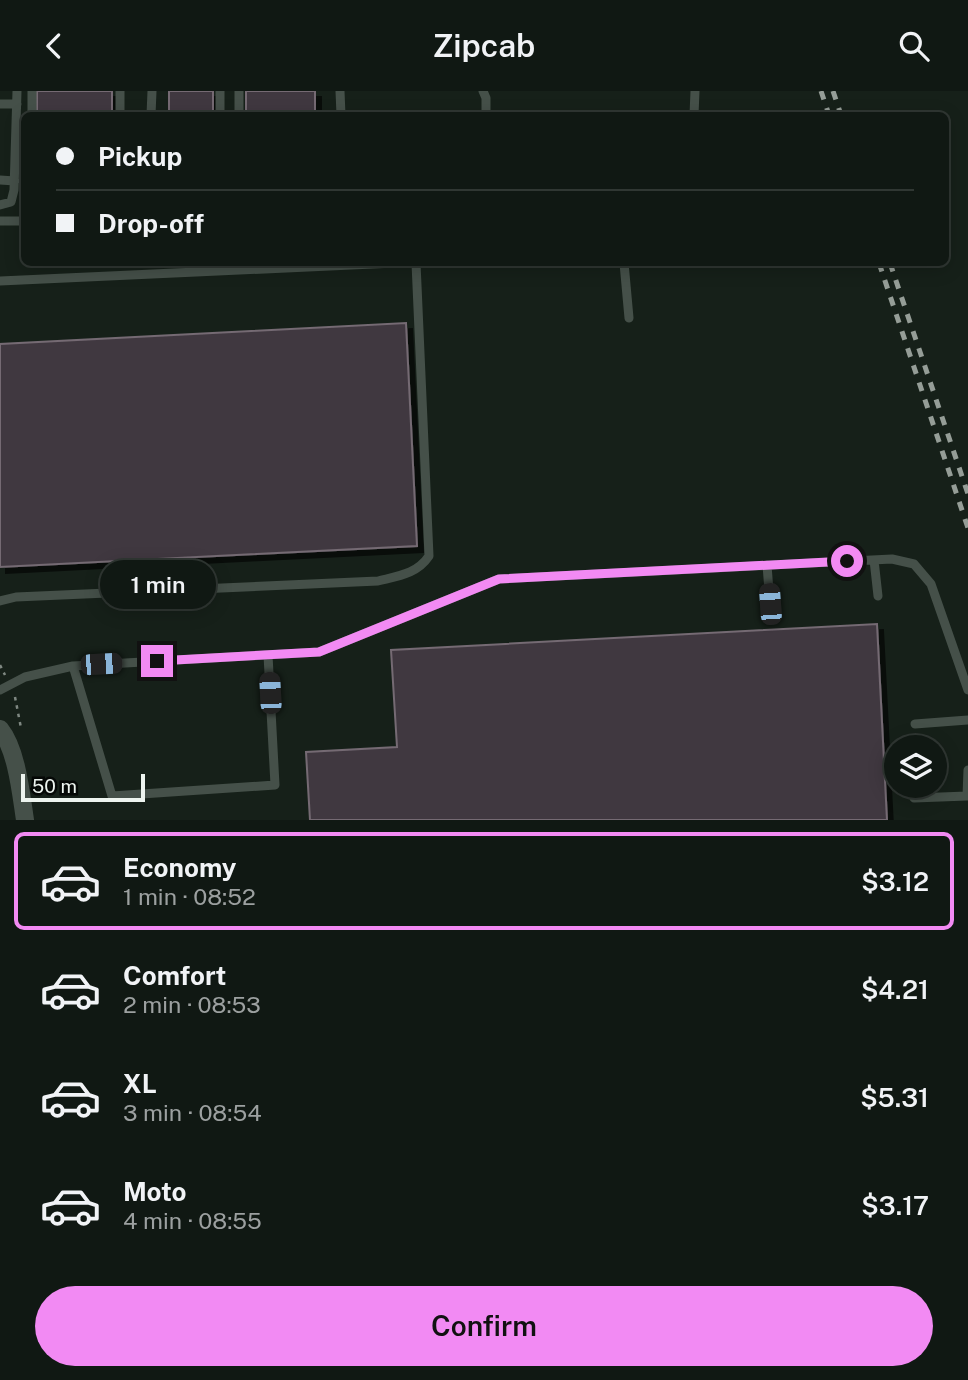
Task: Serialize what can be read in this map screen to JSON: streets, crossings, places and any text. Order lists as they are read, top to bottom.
{
  "scale_bar": "50 m",
  "page": {
    "header": "Zipcab",
    "banner": ["Pickup", "Drop-off"],
    "bubble": "1 min",
    "scale": "50 m",
    "list": [
      {
        "name": "Economy",
        "note": "1 min · 08:52",
        "value": "$3.12"
      },
      {
        "name": "Comfort",
        "note": "2 min · 08:53",
        "value": "$4.21"
      },
      {
        "name": "XL",
        "note": "3 min · 08:54",
        "value": "$5.31"
      },
      {
        "name": "Moto",
        "note": "4 min · 08:55",
        "value": "$3.17"
      }
    ],
    "buttons": "Confirm"
  }
}
